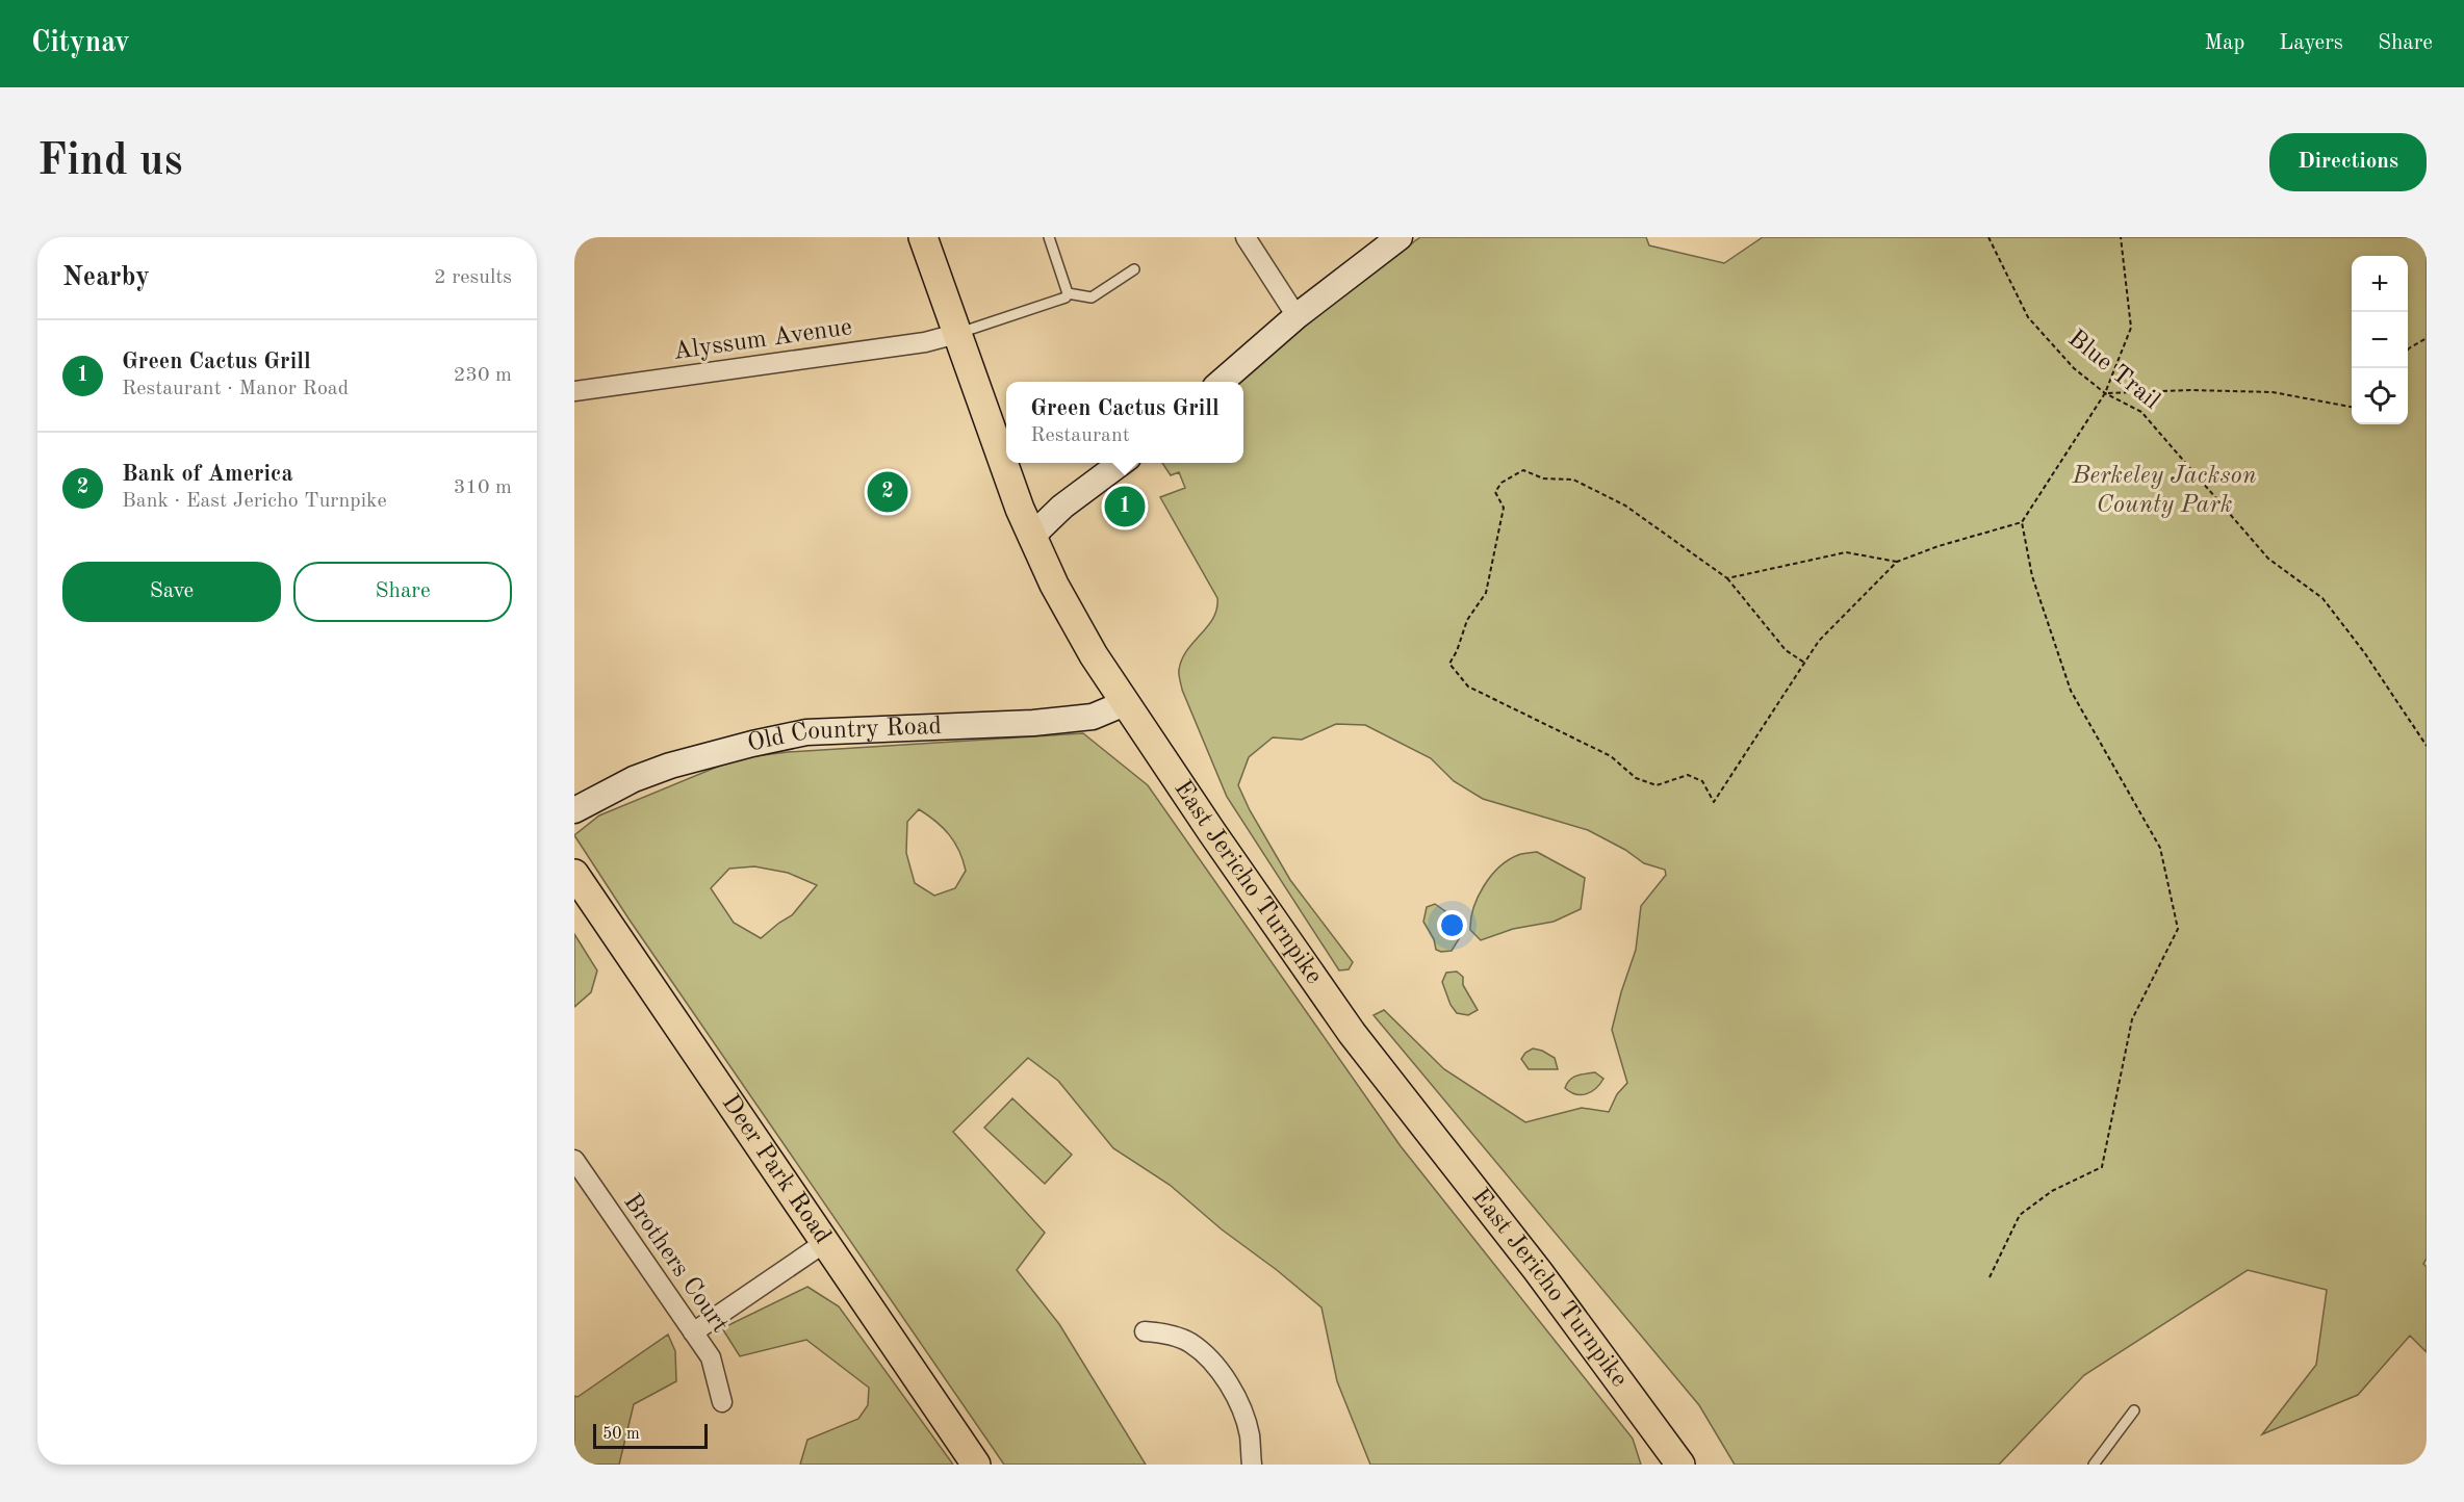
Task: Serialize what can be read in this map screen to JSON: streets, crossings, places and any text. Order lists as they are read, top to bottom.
{
  "streets": {
    "main road": ["Old Country Road", "East Jericho Turnpike", "Deer Park Road"],
    "street": ["Alyssum Avenue", "Brothers Court"],
    "path": ["Blue Trail"]
  },
  "crossings": [
    ["Alyssum Avenue", "East Jericho Turnpike"],
    ["Old Country Road", "East Jericho Turnpike"]
  ],
  "parks": ["Berkeley Jackson County Park"],
  "scale_bar": "50 m",
  "page": {
    "header": "Citynav",
    "nav": ["Map", "Layers", "Share"],
    "buttons": [
      "Directions",
      ["Save", "Share"]
    ],
    "title": "Find us",
    "heading": ["Nearby", "2 results"],
    "map_buttons": ["+", "−"],
    "list": [
      {
        "mark": "1",
        "name": "Green Cactus Grill",
        "note": "Restaurant · Manor Road",
        "value": "230 m"
      },
      {
        "mark": "2",
        "name": "Bank of America",
        "note": "Bank · East Jericho Turnpike",
        "value": "310 m"
      }
    ],
    "popup": ["Green Cactus Grill", "Restaurant"],
    "pins": ["2", "1"],
    "scale": "50 m"
  }
}
